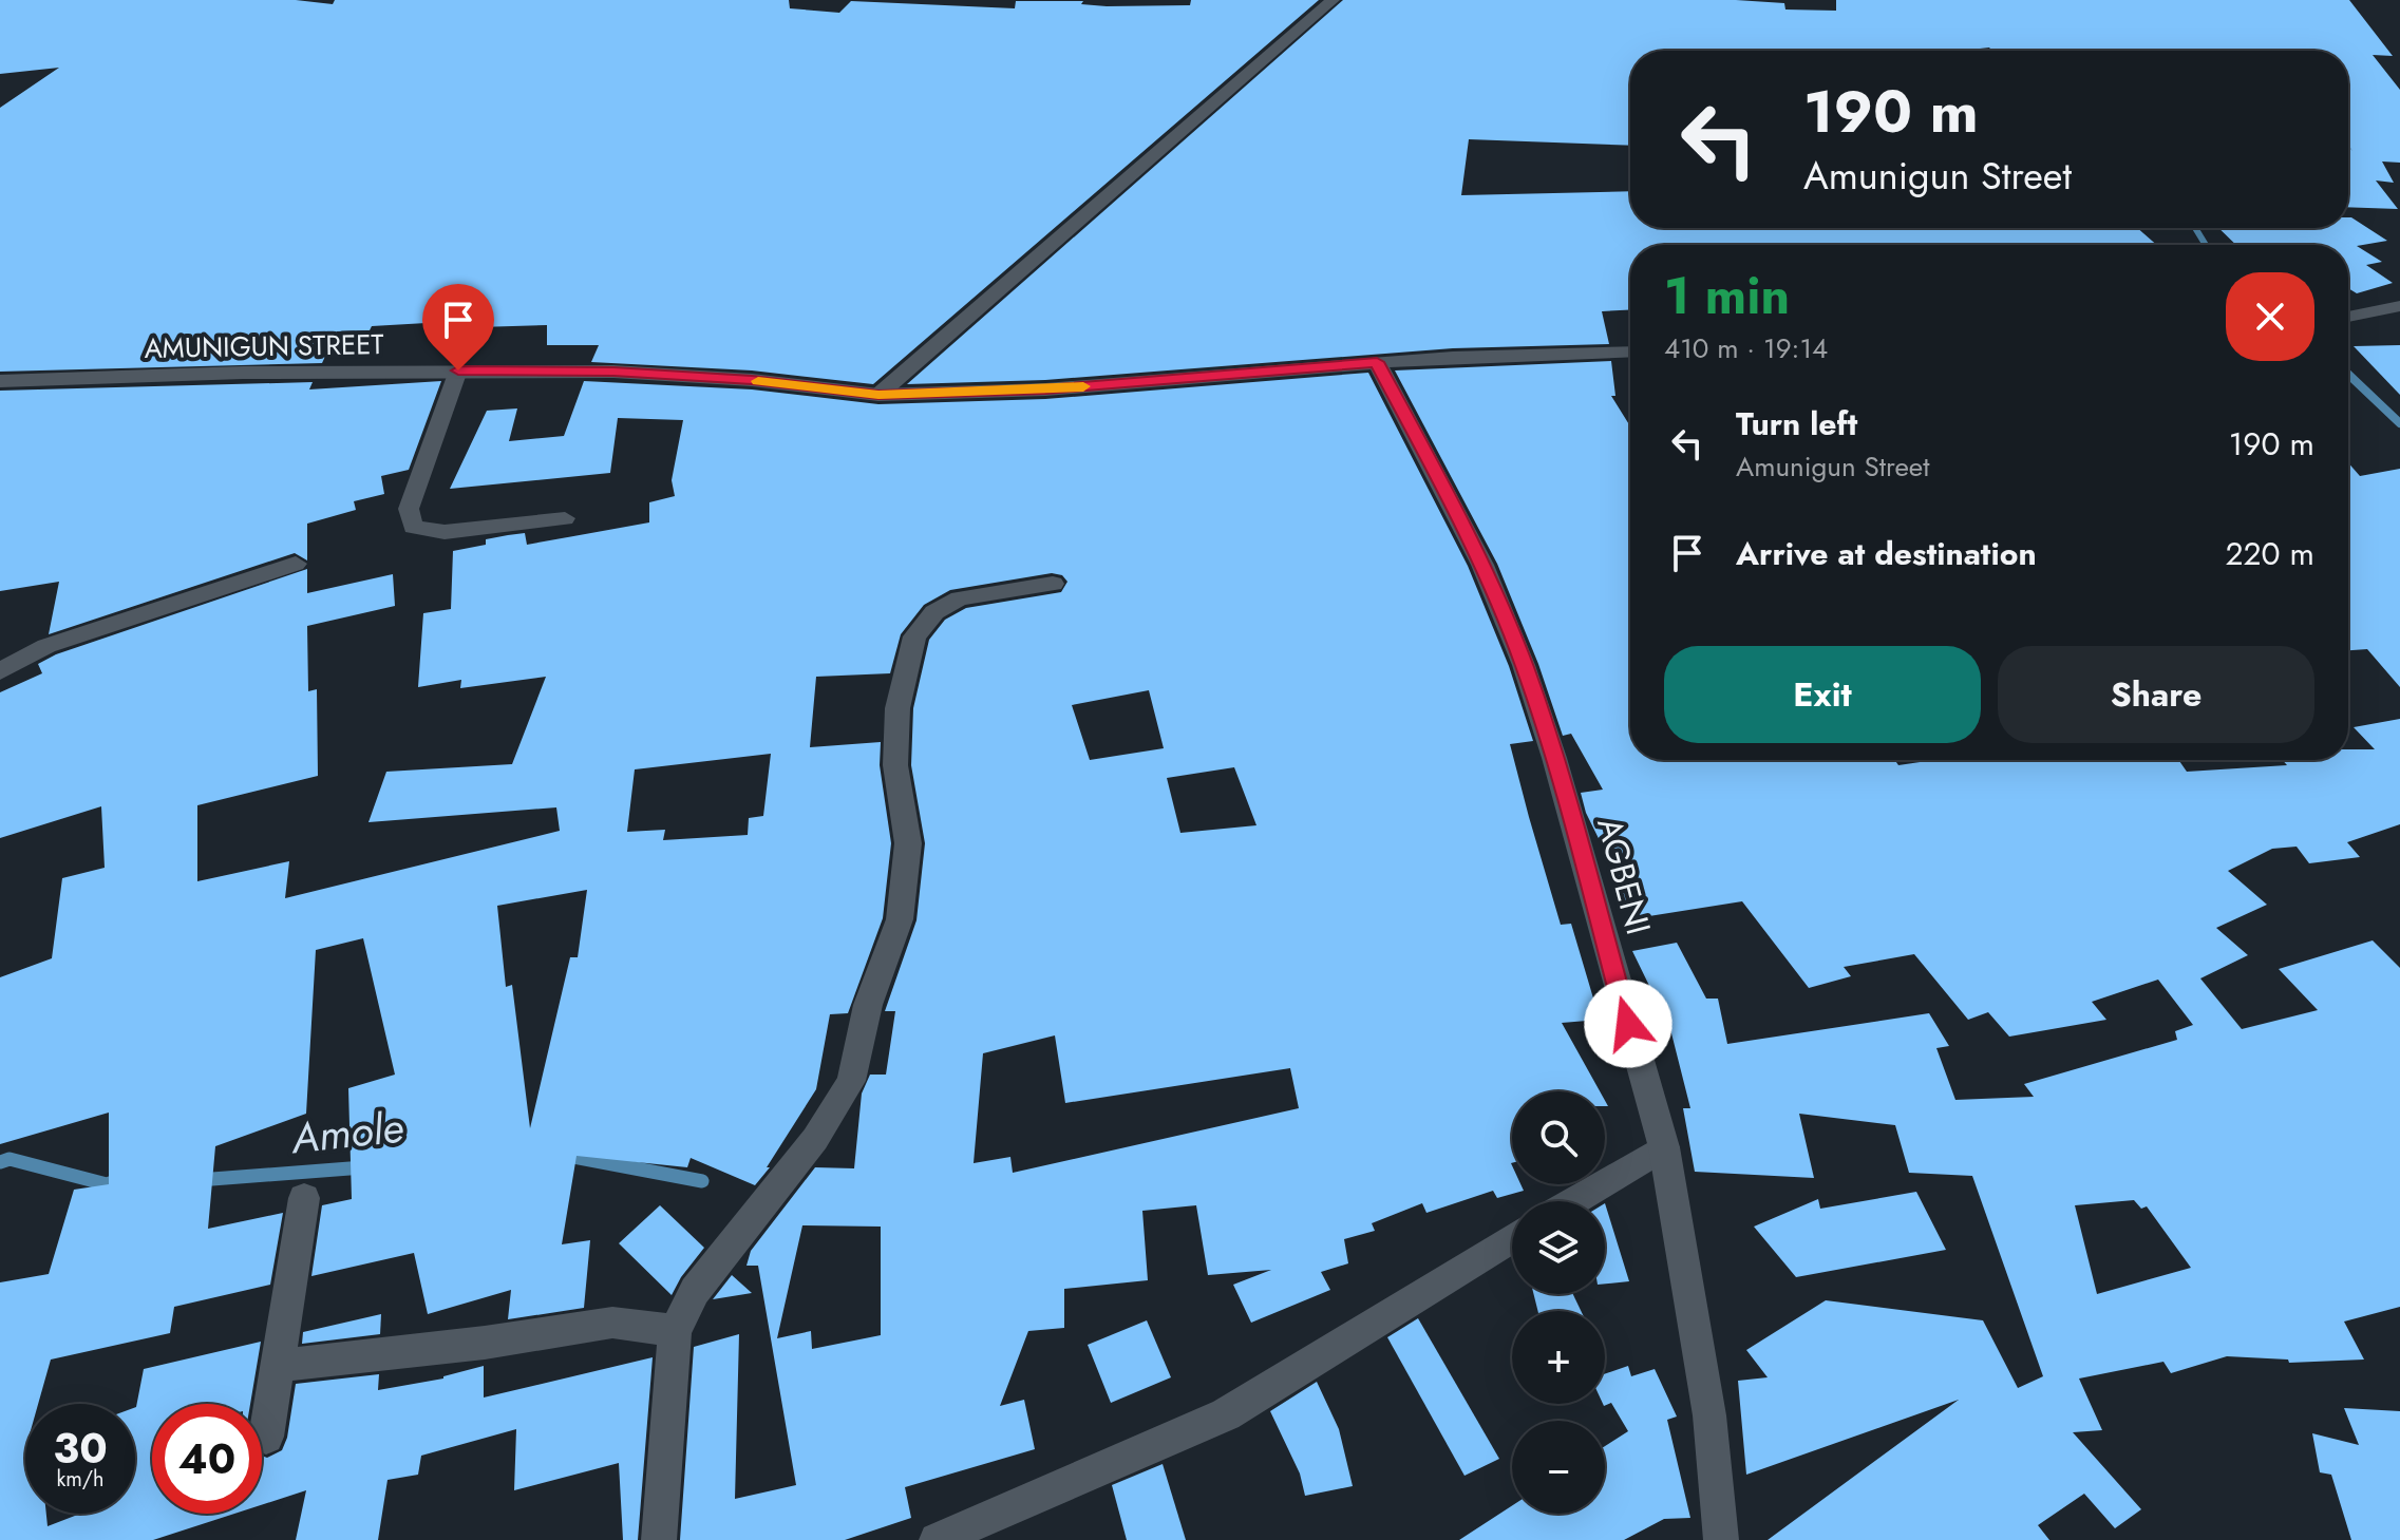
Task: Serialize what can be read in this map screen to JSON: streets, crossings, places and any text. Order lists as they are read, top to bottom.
{
  "streets": {
    "street": ["AMUNIGUN STREET", "AGBENI"]
  },
  "crossings": [
    ["AMUNIGUN STREET", "AGBENI"]
  ],
  "water": ["Amole"],
  "page": {
    "turn": ["190 m", "Amunigun Street"],
    "heading": ["1 min", "410 m · 19:14"],
    "list": [
      {
        "name": "Turn left",
        "note": "Amunigun Street",
        "value": "190 m"
      },
      {
        "name": "Arrive at destination",
        "value": "220 m"
      }
    ],
    "buttons": ["Exit", "Share"],
    "map_buttons": ["+", "−"],
    "speed": "30 km/h",
    "limit": "40"
  }
}
